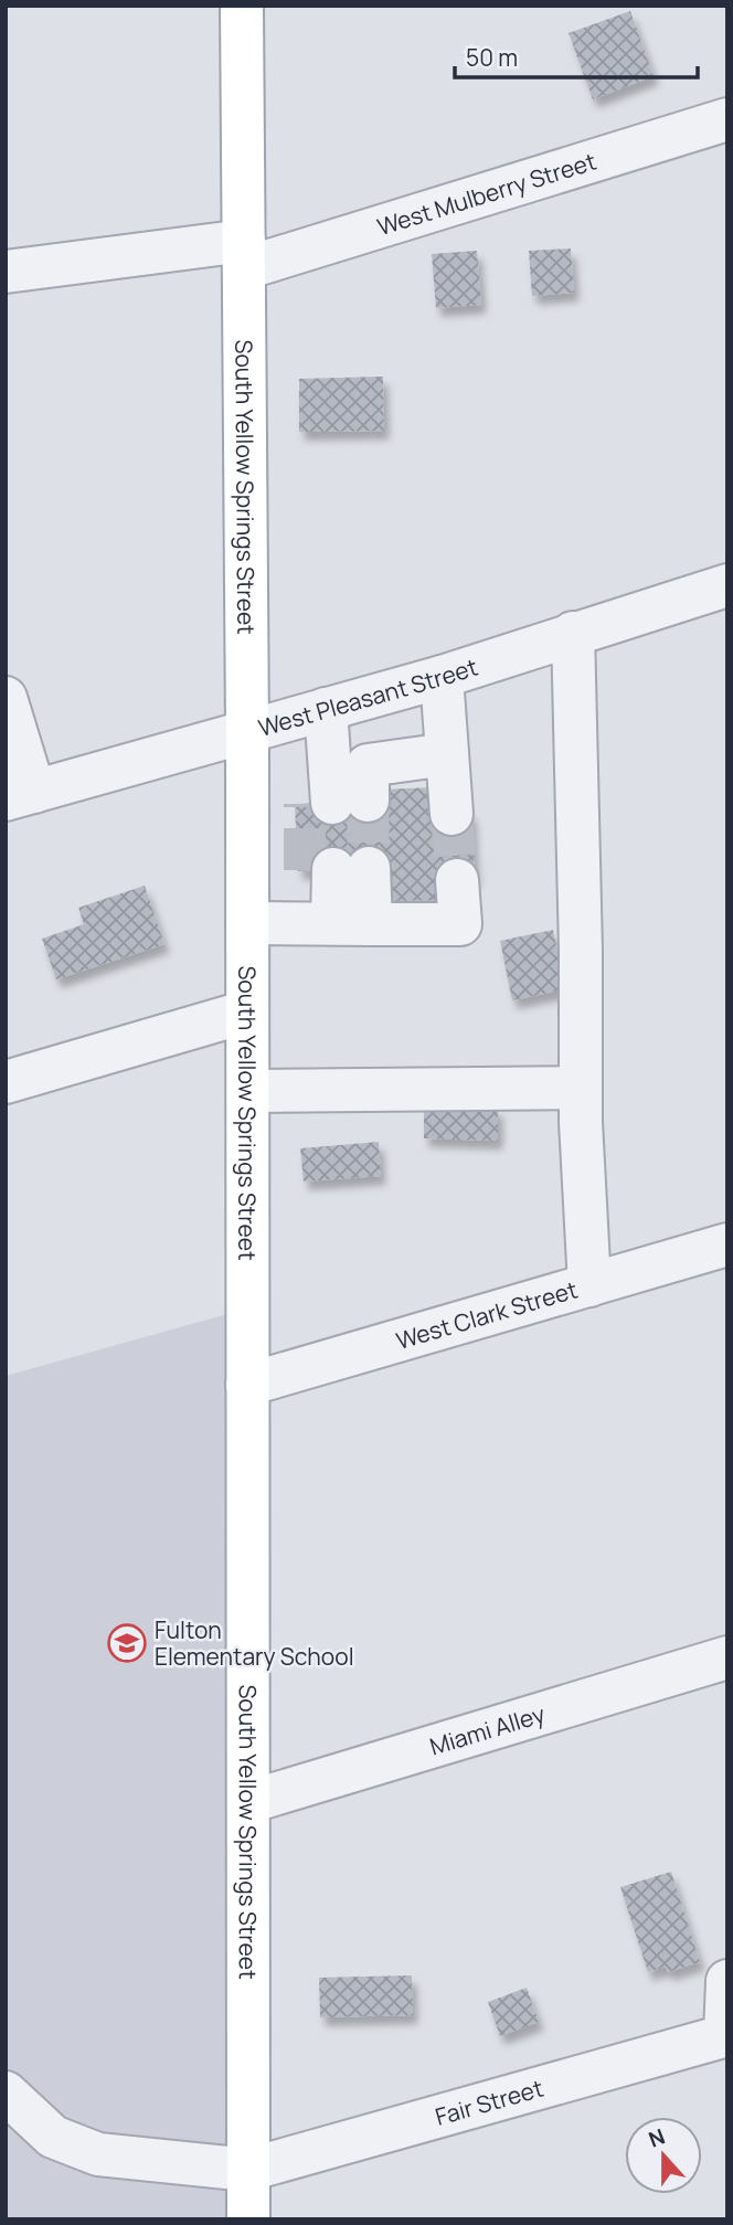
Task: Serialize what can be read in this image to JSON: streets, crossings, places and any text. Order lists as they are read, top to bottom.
{
  "streets": {
    "main road": ["South Yellow Springs Street"],
    "street": [
      "West Mulberry Street",
      "West Pleasant Street",
      "West Clark Street",
      "Miami Alley",
      "Fair Street"
    ]
  },
  "crossings": [
    ["West Mulberry Street", "South Yellow Springs Street"],
    ["South Yellow Springs Street", "West Pleasant Street"],
    ["South Yellow Springs Street", "West Clark Street"],
    ["South Yellow Springs Street", "Miami Alley"],
    ["South Yellow Springs Street", "Fair Street"]
  ],
  "places": {
    "school or university": ["Fulton Elementary School"]
  },
  "scale_bar": "50 m",
  "north": "top"
}
